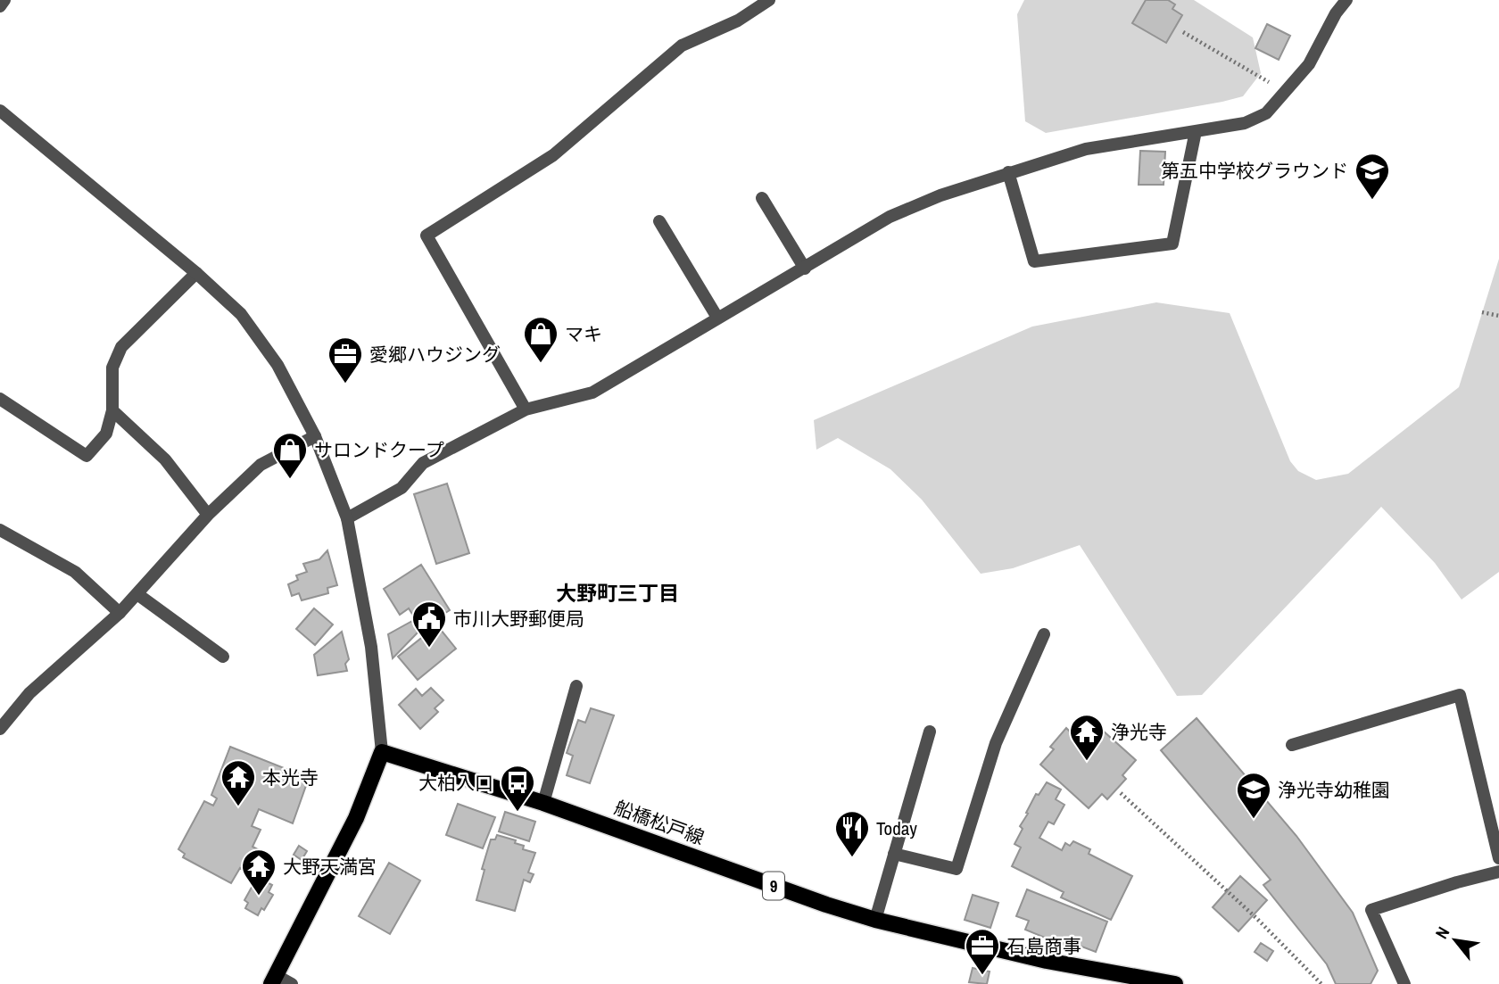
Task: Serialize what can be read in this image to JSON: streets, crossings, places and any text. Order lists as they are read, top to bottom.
{
  "streets": {
    "main road": ["船橋松戸線", "9"]
  },
  "districts": ["大野町三丁目"],
  "places": {
    "school or university": ["第五中学校グラウンド", "浄光寺幼稚園"],
    "shop": ["マキ", "サロンドクープ"],
    "office": ["愛郷ハウジング", "石島商事"],
    "public building": ["市川大野郵便局"],
    "temple": ["浄光寺", "本光寺", "大野天満宮"],
    "bus stop": ["大柏入口"],
    "restaurant": ["Today"]
  },
  "north": "top left"
}
